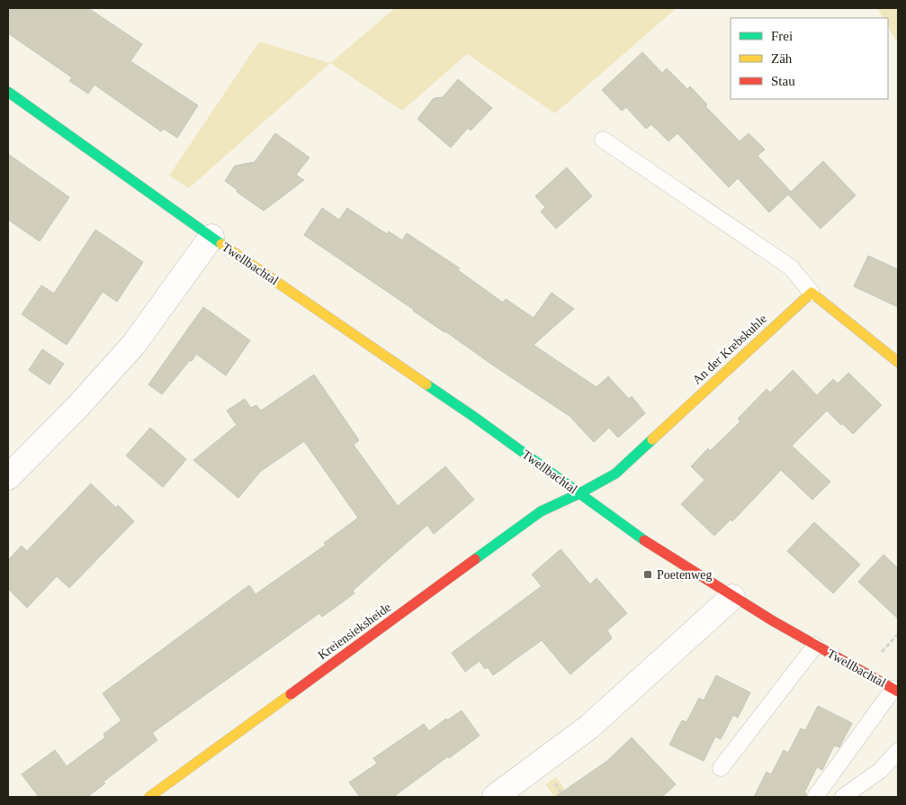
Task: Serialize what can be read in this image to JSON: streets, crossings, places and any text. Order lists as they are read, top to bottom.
{
  "streets": {
    "street": ["Twellbachtal", "An der Krebskuhle", "Kreiensieksheide"]
  },
  "crossings": [
    ["Twellbachtal", "An der Krebskuhle"],
    ["Twellbachtal", "Kreiensieksheide"],
    ["An der Krebskuhle", "Kreiensieksheide"]
  ],
  "places": {
    "transit": ["Poetenweg"]
  },
  "legend": ["Frei", "Zäh", "Stau"]
}
